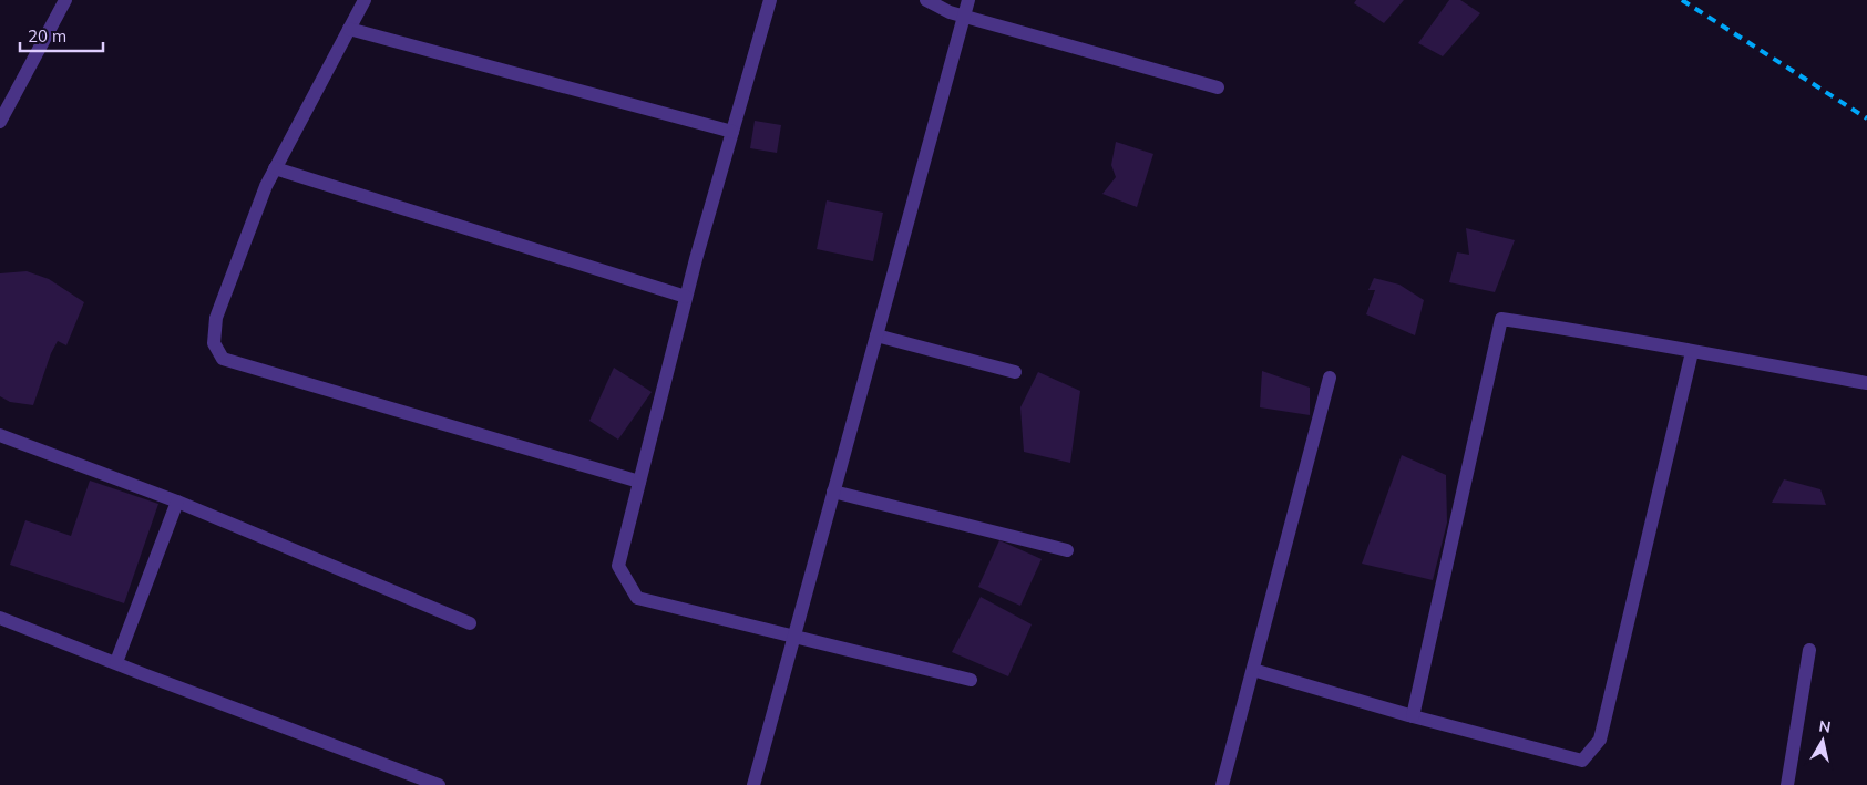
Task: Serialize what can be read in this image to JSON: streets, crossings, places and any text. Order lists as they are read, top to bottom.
{
  "scale_bar": "20 m",
  "north": "top"
}
